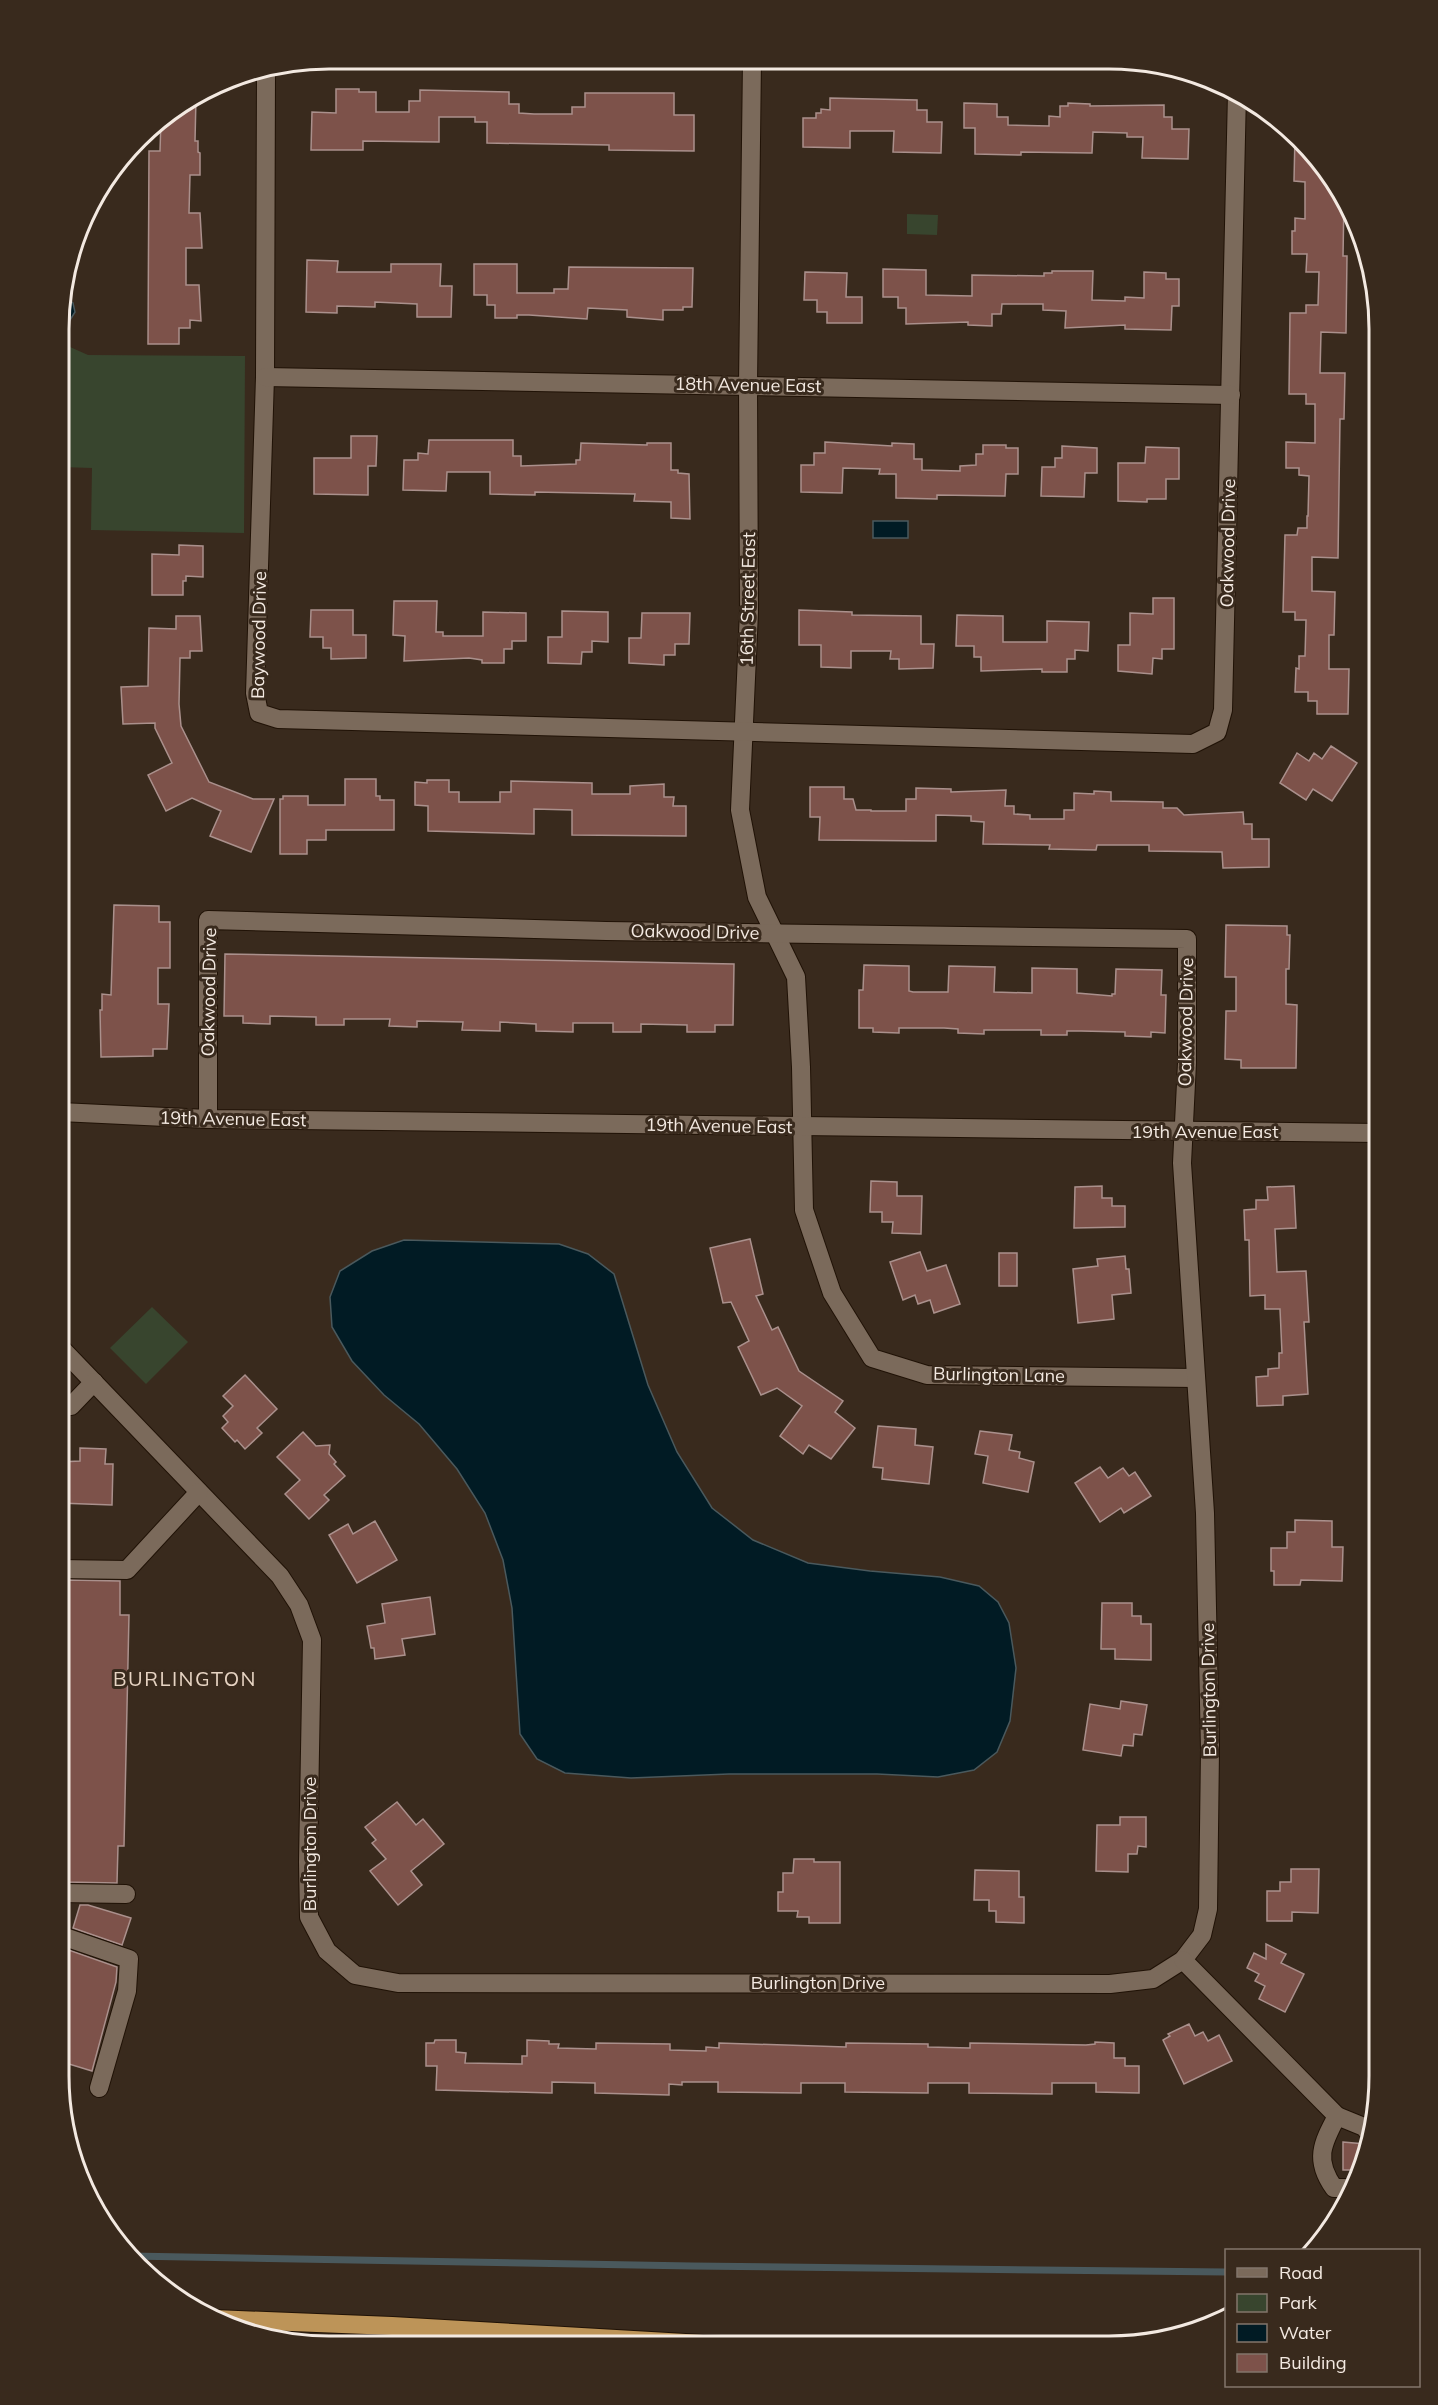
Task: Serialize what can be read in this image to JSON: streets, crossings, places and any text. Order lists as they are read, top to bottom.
{
  "streets": {
    "street": [
      "18th Avenue East",
      "Oakwood Drive",
      "16th Street East",
      "Baywood Drive",
      "19th Avenue East",
      "Burlington Lane",
      "Burlington Drive"
    ]
  },
  "crossings": [
    ["18th Avenue East", "Oakwood Drive"],
    ["18th Avenue East", "16th Street East"],
    ["18th Avenue East", "Baywood Drive"],
    ["Oakwood Drive", "16th Street East"],
    ["Oakwood Drive", "Baywood Drive"],
    ["Oakwood Drive", "19th Avenue East"],
    ["Oakwood Drive", "Burlington Drive"],
    ["16th Street East", "Baywood Drive"],
    ["16th Street East", "19th Avenue East"],
    ["16th Street East", "Burlington Lane"],
    ["19th Avenue East", "Burlington Lane"],
    ["19th Avenue East", "Burlington Drive"],
    ["Burlington Lane", "Burlington Drive"]
  ],
  "districts": ["BURLINGTON"],
  "legend": [
    "Road",
    "Park",
    "Water",
    "Building"
  ]
}
